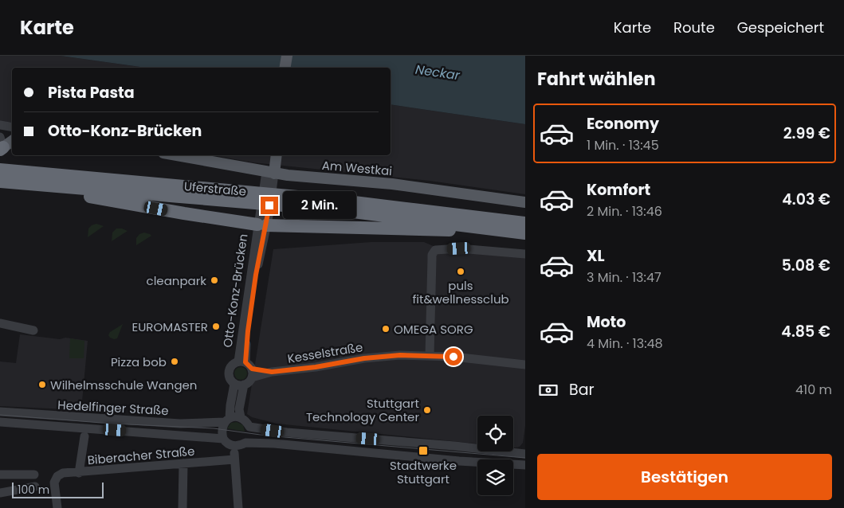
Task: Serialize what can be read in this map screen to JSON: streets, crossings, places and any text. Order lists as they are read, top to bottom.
{
  "streets": {
    "highway": ["Uferstraße"],
    "main road": ["Am Westkai", "Otto-Konz-Brücken"],
    "street": ["Kesselstraße", "Hedelfinger Straße", "Biberacher Straße"]
  },
  "crossings": [
    ["Am Westkai", "Otto-Konz-Brücken"],
    ["Otto-Konz-Brücken", "Kesselstraße"],
    ["Otto-Konz-Brücken", "Hedelfinger Straße"]
  ],
  "water": ["Neckar"],
  "places": {
    "other": [
      "puls fit&wellnessclub",
      "cleanpark",
      "EUROMASTER",
      "OMEGA SORG",
      "Pizza bob",
      "Wilhelmsschule Wangen",
      "Stuttgart Technology Center"
    ],
    "transit": ["Stadtwerke Stuttgart"]
  },
  "scale_bar": "100 m",
  "page": {
    "header": "Karte",
    "nav": ["Karte", "Route", "Gespeichert"],
    "heading": "Fahrt wählen",
    "banner": ["Pista Pasta", "Otto-Konz-Brücken"],
    "list": [
      {
        "name": "Economy",
        "note": "1 Min. · 13:45",
        "value": "2.99 €"
      },
      {
        "name": "Komfort",
        "note": "2 Min. · 13:46",
        "value": "4.03 €"
      },
      {
        "name": "XL",
        "note": "3 Min. · 13:47",
        "value": "5.08 €"
      },
      {
        "name": "Moto",
        "note": "4 Min. · 13:48",
        "value": "4.85 €"
      }
    ],
    "bubble": "2 Min.",
    "pay": ["Bar", "410 m"],
    "buttons": "Bestätigen",
    "scale": "100 m"
  }
}
